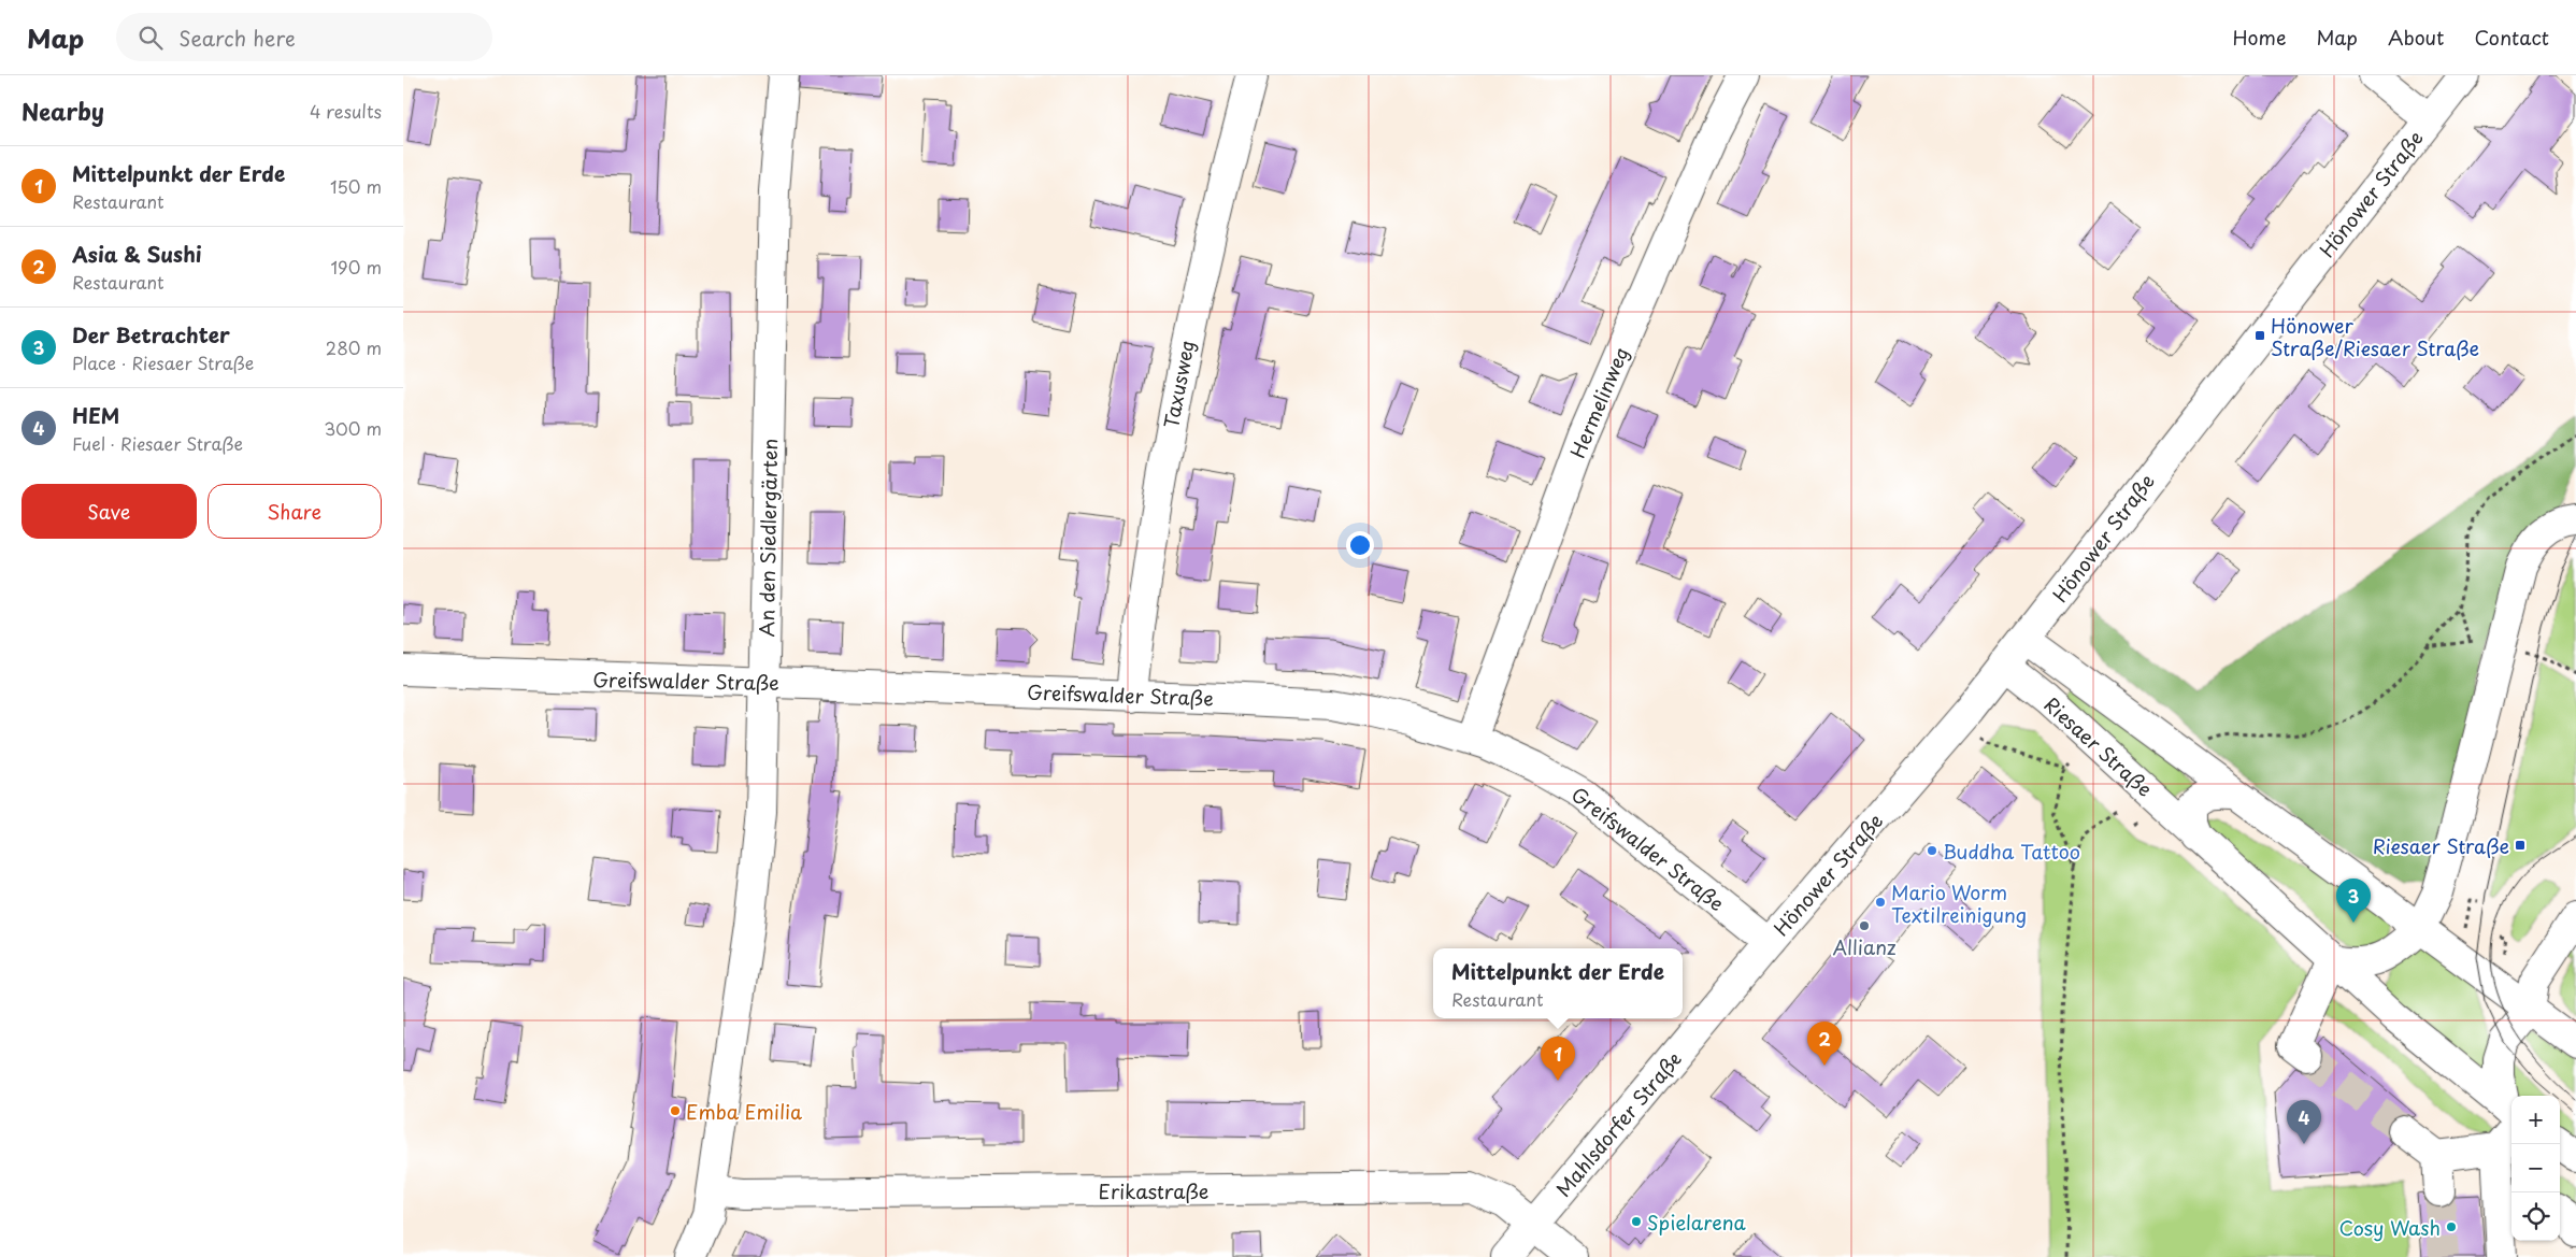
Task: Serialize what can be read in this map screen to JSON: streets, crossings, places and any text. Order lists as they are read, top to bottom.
{
  "streets": {
    "street": [
      "Hönower Straße",
      "Taxusweg",
      "Hermelinweg",
      "An den Siedlergärten",
      "Greifswalder Straße",
      "Riesaer Straße",
      "Mahlsdorfer Straße",
      "Erikastraße"
    ]
  },
  "crossings": [
    ["Hönower Straße", "Greifswalder Straße"],
    ["Hönower Straße", "Riesaer Straße"],
    ["Hönower Straße", "Mahlsdorfer Straße"],
    ["Taxusweg", "Greifswalder Straße"],
    ["Hermelinweg", "Greifswalder Straße"],
    ["An den Siedlergärten", "Greifswalder Straße"],
    ["An den Siedlergärten", "Erikastraße"],
    ["Mahlsdorfer Straße", "Erikastraße"]
  ],
  "places": {
    "transit": ["Hönower Straße/Riesaer Straße", "Riesaer Straße"],
    "other": [
      "Buddha Tattoo",
      "Mario Worm Textilreinigung",
      "Allianz",
      "Emba Emilia",
      "Spielarena",
      "Cosy Wash"
    ]
  },
  "page": {
    "header": "Map",
    "search": "Search here",
    "nav": [
      "Home",
      "Map",
      "About",
      "Contact"
    ],
    "heading": ["Nearby", "4 results"],
    "list": [
      {
        "mark": "1",
        "name": "Mittelpunkt der Erde",
        "note": "Restaurant",
        "value": "150 m"
      },
      {
        "mark": "2",
        "name": "Asia & Sushi",
        "note": "Restaurant",
        "value": "190 m"
      },
      {
        "mark": "3",
        "name": "Der Betrachter",
        "note": "Place · Riesaer Straße",
        "value": "280 m"
      },
      {
        "mark": "4",
        "name": "HEM",
        "note": "Fuel · Riesaer Straße",
        "value": "300 m"
      }
    ],
    "buttons": ["Save", "Share"],
    "pins": [
      "3",
      "2",
      "1",
      "4"
    ],
    "popup": ["Mittelpunkt der Erde", "Restaurant"],
    "map_buttons": ["+", "−"]
  }
}
